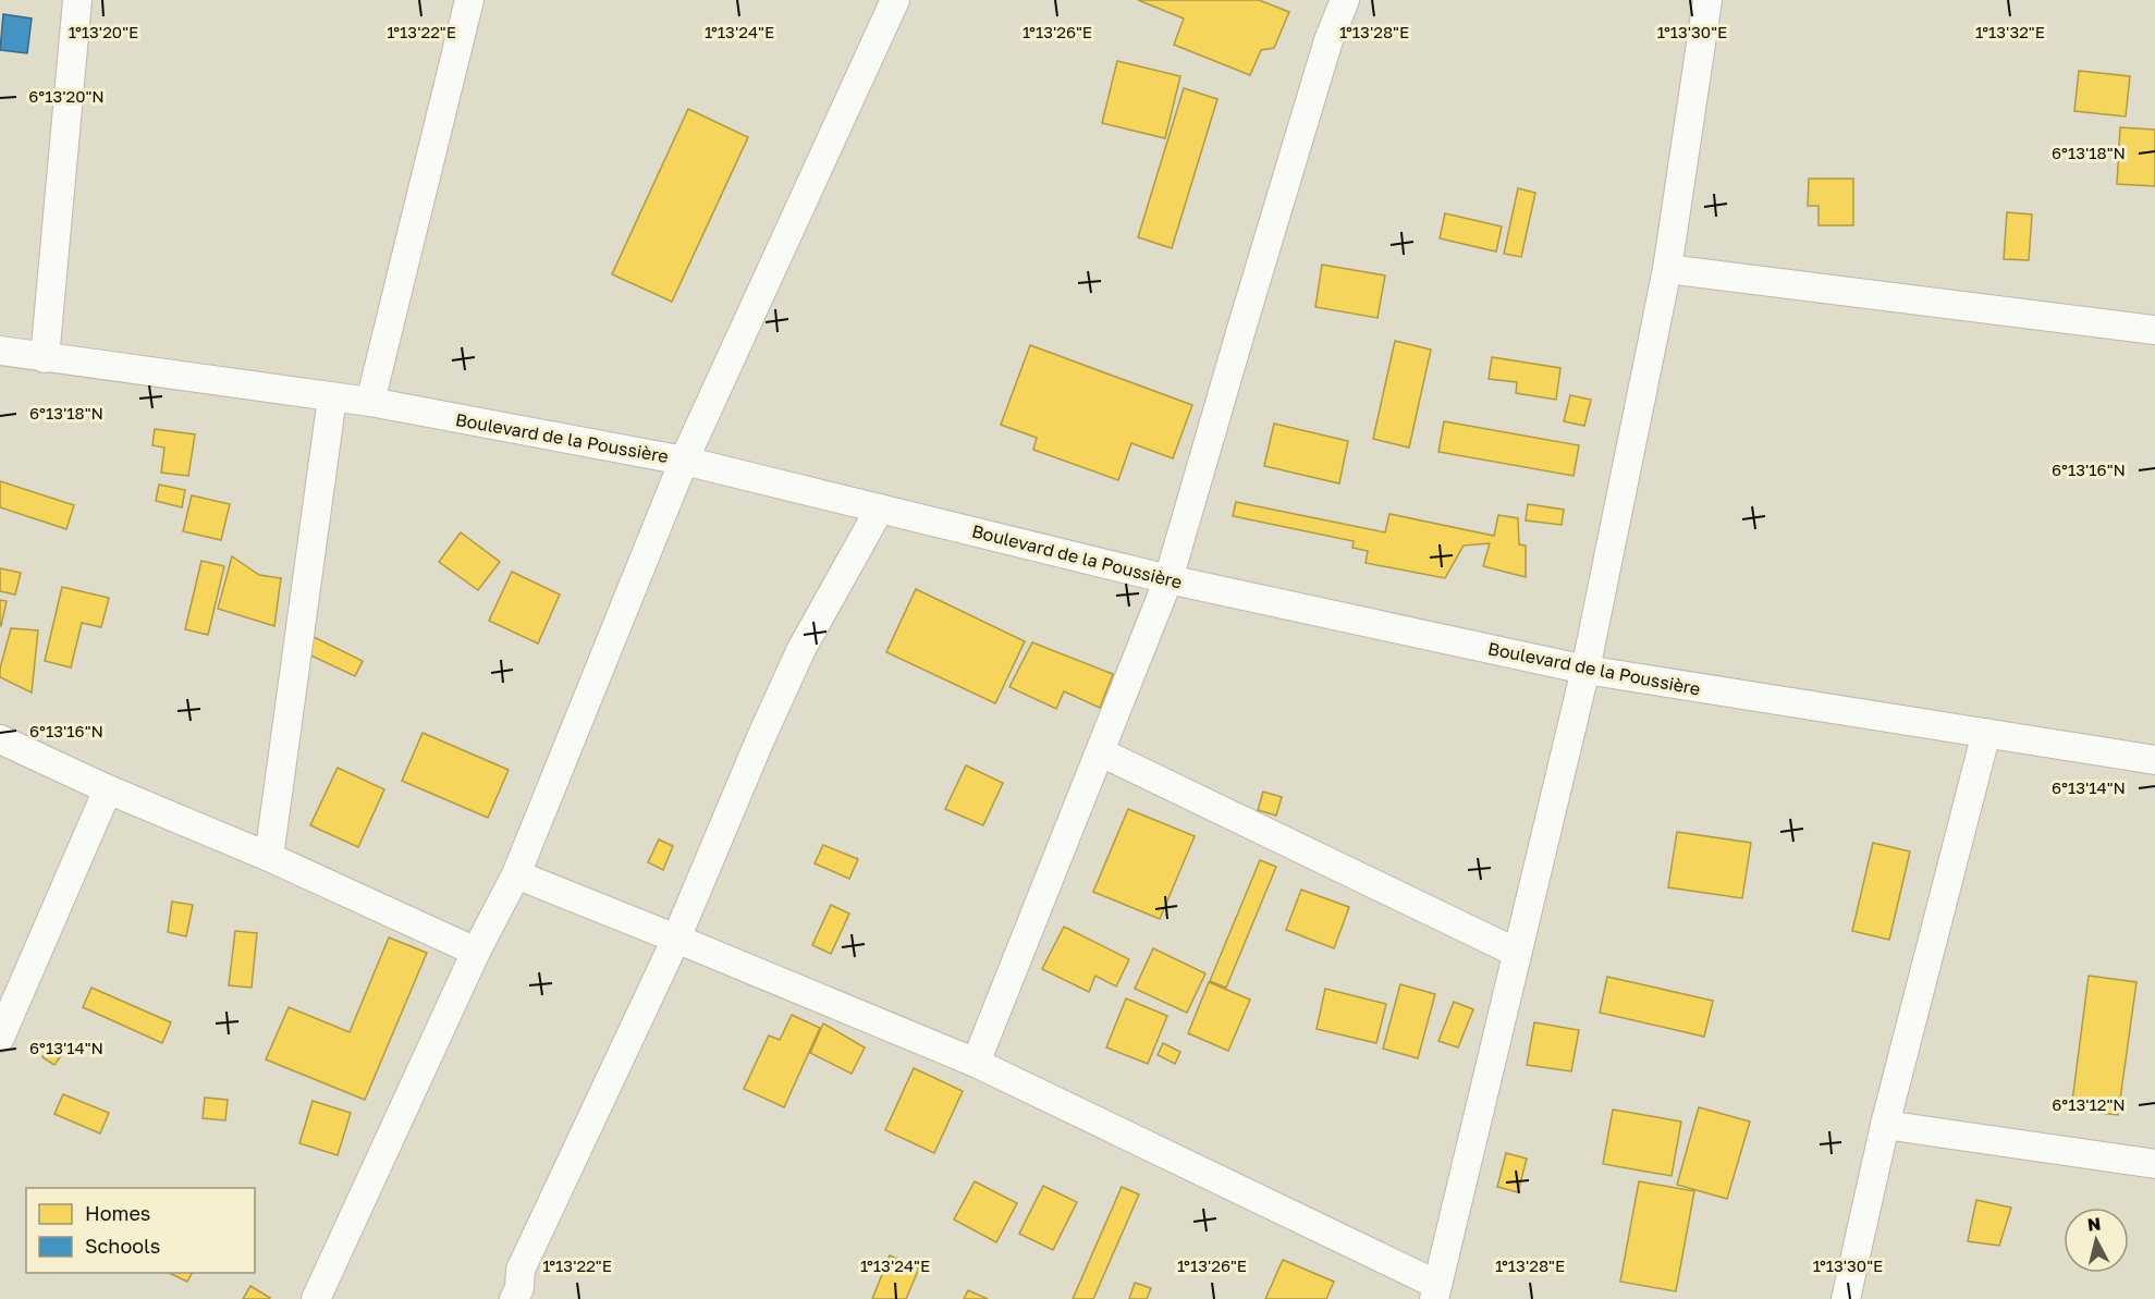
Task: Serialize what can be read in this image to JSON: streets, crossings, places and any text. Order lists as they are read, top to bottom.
{
  "streets": {
    "street": ["Boulevard de la Poussière"]
  },
  "legend": ["Homes", "Schools"],
  "north": "top",
  "coordinates": [
    "1°13'20\"E",
    "1°13'22\"E",
    "1°13'24\"E",
    "1°13'26\"E",
    "1°13'28\"E",
    "1°13'30\"E",
    "1°13'32\"E",
    "6°13'20\"N",
    "6°13'18\"N",
    "6°13'16\"N",
    "6°13'14\"N",
    "6°13'12\"N"
  ]
}
